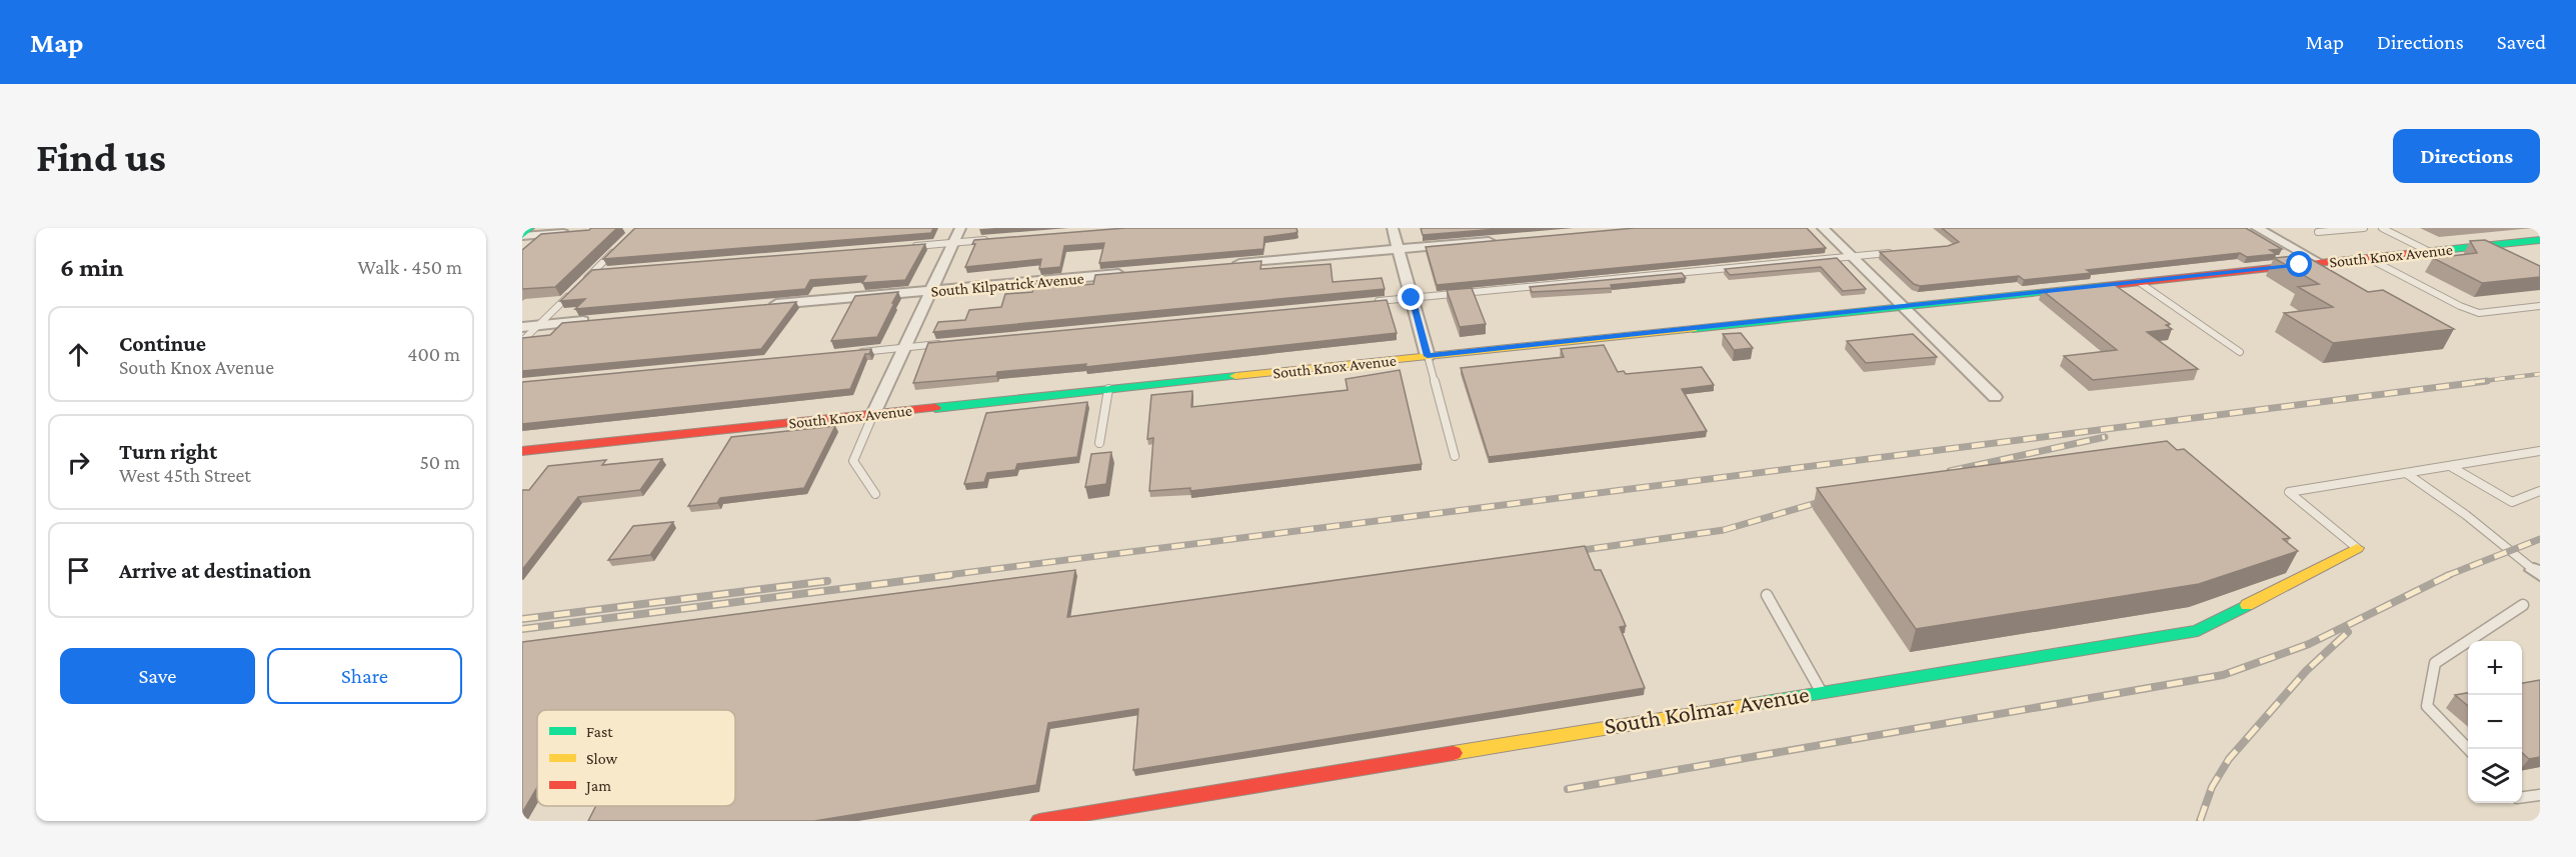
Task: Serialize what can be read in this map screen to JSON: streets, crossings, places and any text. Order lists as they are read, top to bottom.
{
  "streets": {
    "street": ["South Knox Avenue", "South Kilpatrick Avenue", "South Kolmar Avenue"]
  },
  "legend": ["Fast", "Slow", "Jam"],
  "page": {
    "header": "Map",
    "nav": ["Map", "Directions", "Saved"],
    "buttons": [
      "Directions",
      ["Save", "Share"]
    ],
    "title": "Find us",
    "heading": ["6 min", "Walk · 450 m"],
    "list": [
      ["Continue", "South Knox Avenue", "400 m"],
      ["Turn right", "West 45th Street", "50 m"],
      "Arrive at destination"
    ],
    "map_buttons": ["+", "−"]
  }
}
